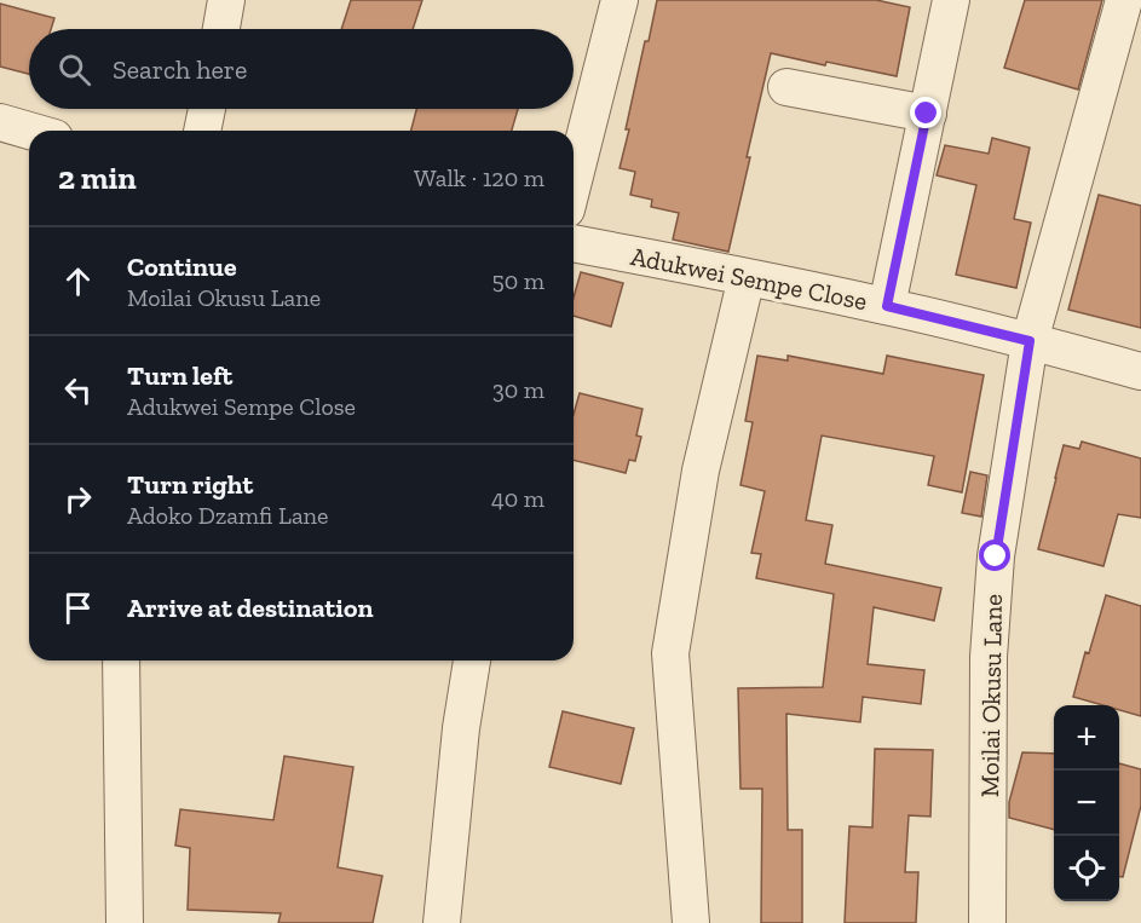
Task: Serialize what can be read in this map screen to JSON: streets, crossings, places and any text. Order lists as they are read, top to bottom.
{
  "streets": {
    "street": ["Adukwei Sempe Close", "Moilai Okusu Lane"]
  },
  "crossings": [
    ["Adukwei Sempe Close", "Moilai Okusu Lane"]
  ],
  "page": {
    "search": "Search here",
    "heading": ["2 min", "Walk · 120 m"],
    "list": [
      ["Continue", "Moilai Okusu Lane", "50 m"],
      ["Turn left", "Adukwei Sempe Close", "30 m"],
      ["Turn right", "Adoko Dzamfi Lane", "40 m"],
      "Arrive at destination"
    ],
    "map_buttons": ["+", "−"]
  }
}
